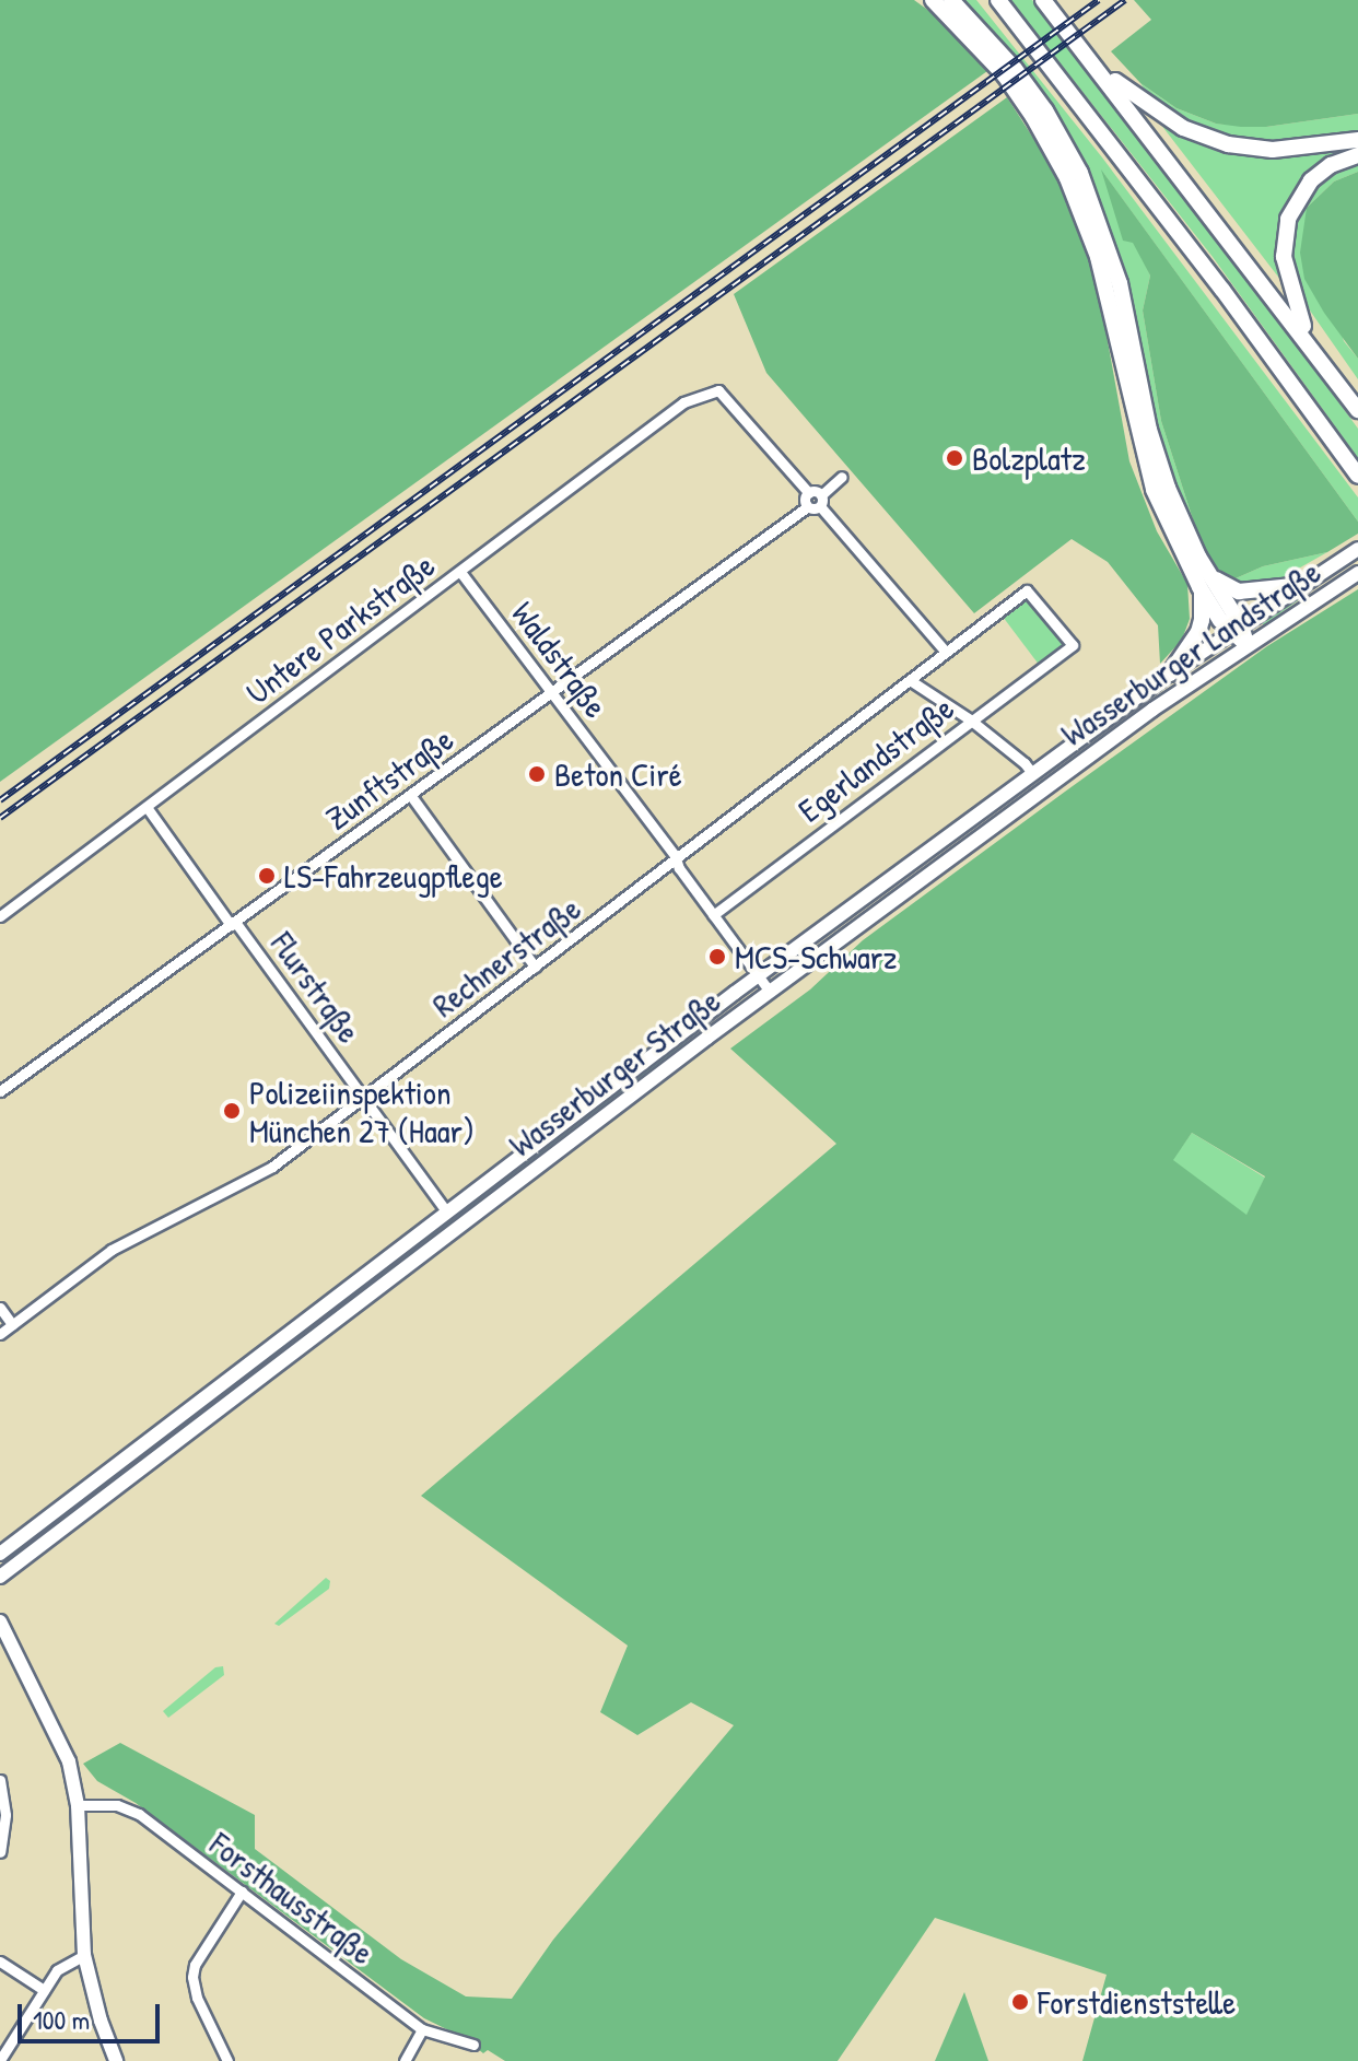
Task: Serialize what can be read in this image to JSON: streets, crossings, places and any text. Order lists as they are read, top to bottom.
{
  "streets": {
    "main road": ["Wasserburger Landstraße", "Wasserburger Straße"],
    "street": [
      "Untere Parkstraße",
      "Waldstraße",
      "Egerlandstraße",
      "Zunftstraße",
      "Rechnerstraße",
      "Flurstraße",
      "Forsthausstraße"
    ]
  },
  "crossings": [
    ["Untere Parkstraße", "Waldstraße"],
    ["Untere Parkstraße", "Flurstraße"],
    ["Wasserburger Landstraße", "Wasserburger Straße"],
    ["Waldstraße", "Egerlandstraße"],
    ["Waldstraße", "Zunftstraße"],
    ["Waldstraße", "Rechnerstraße"],
    ["Waldstraße", "Wasserburger Straße"],
    ["Egerlandstraße", "Rechnerstraße"],
    ["Zunftstraße", "Flurstraße"],
    ["Rechnerstraße", "Flurstraße"],
    ["Flurstraße", "Wasserburger Straße"]
  ],
  "places": [
    "Bolzplatz",
    "Beton Ciré",
    "LS-Fahrzeugpflege",
    "MCS-Schwarz",
    "Polizeiinspektion München 27 (Haar)",
    "Forstdienststelle"
  ],
  "scale_bar": "100 m"
}
